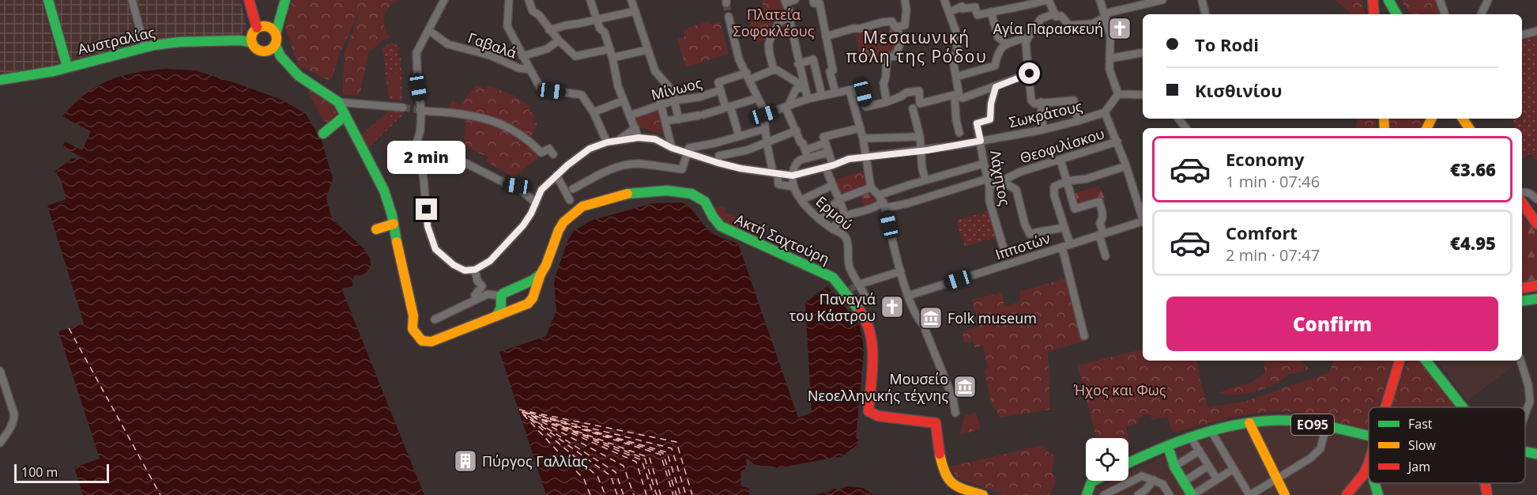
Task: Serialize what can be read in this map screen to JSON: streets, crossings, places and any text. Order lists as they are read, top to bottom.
{
  "streets": {
    "main road": ["Αυστραλίας", "Ακτή Σαχτούρη", "ΕΟ95"],
    "street": [
      "Γαβαλά",
      "Μίνωος",
      "Σωκράτους",
      "Θεοφιλίσκου",
      "Λάχητος",
      "Ερμού",
      "Ιπποτών"
    ]
  },
  "crossings": [
    ["Σωκράτους", "Λάχητος"],
    ["Θεοφιλίσκου", "Λάχητος"],
    ["Λάχητος", "Ιπποτών"]
  ],
  "districts": ["Μεσαιωνική πόλη της Ρόδου"],
  "parks": ["Πλατεία Σοφοκλέους", "Ήχος και Φως"],
  "places": {
    "church": ["Αγία Παρασκευή", "Παναγιά του Κάστρου"],
    "museum": ["Folk museum", "Μουσείο Νεοελληνικής τέχνης"],
    "building": ["Πύργος Γαλλίας"]
  },
  "legend": ["Fast", "Slow", "Jam"],
  "scale_bar": "100 m",
  "page": {
    "banner": ["To Rodi", "Κισθινίου"],
    "list": [
      {
        "name": "Economy",
        "note": "1 min · 07:46",
        "value": "€3.66"
      },
      {
        "name": "Comfort",
        "note": "2 min · 07:47",
        "value": "€4.95"
      }
    ],
    "bubble": "2 min",
    "buttons": "Confirm",
    "scale": "100 m"
  }
}
